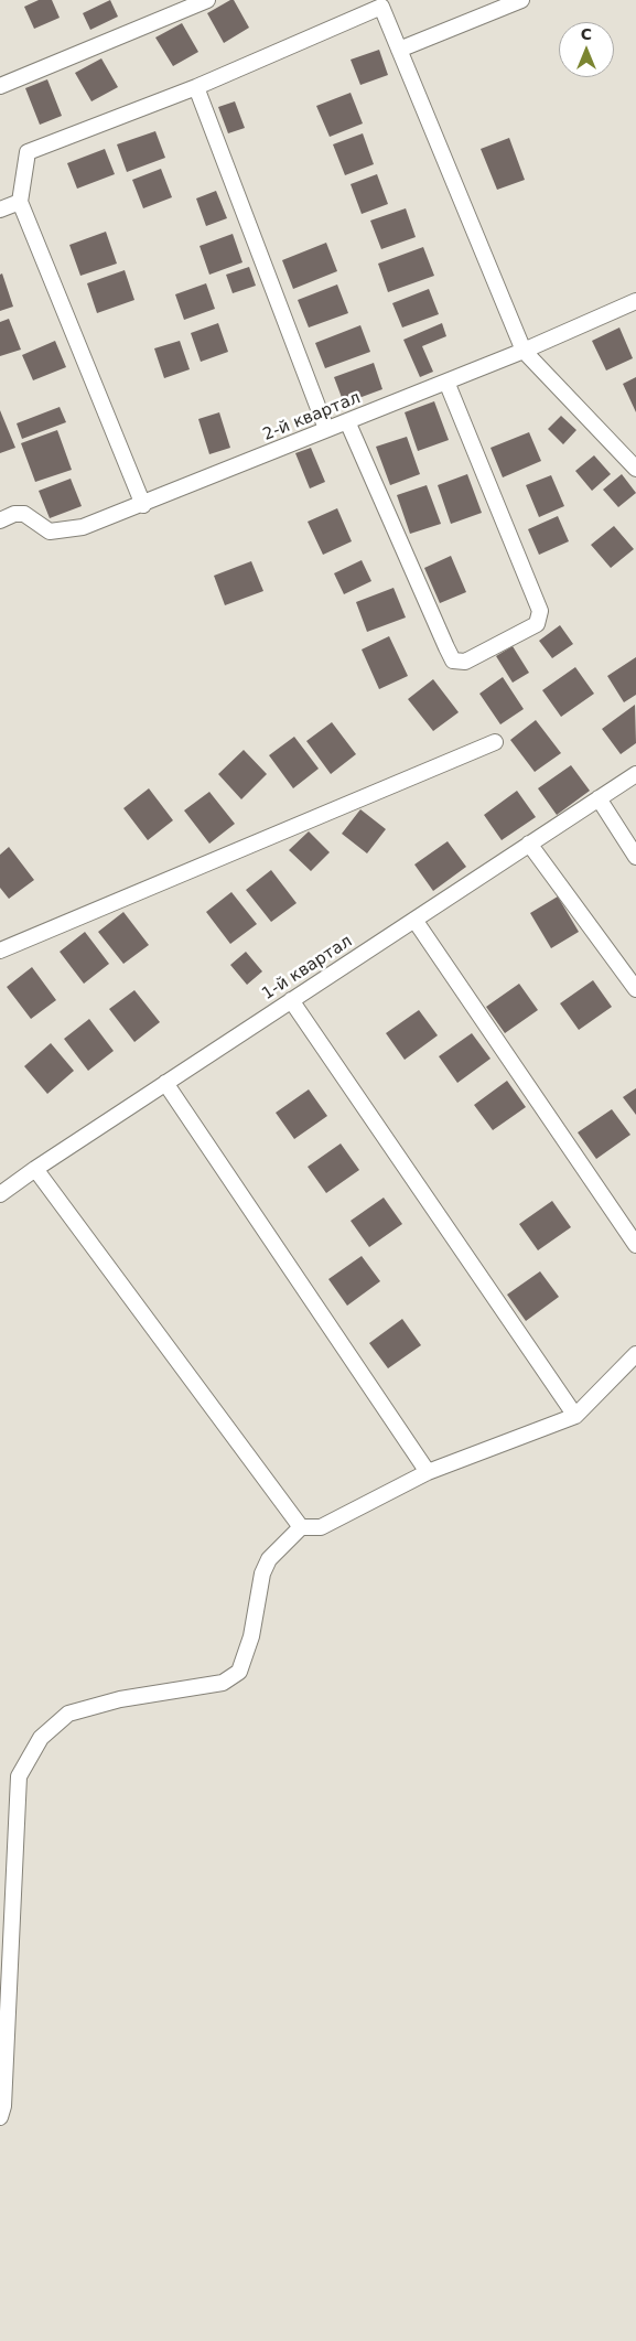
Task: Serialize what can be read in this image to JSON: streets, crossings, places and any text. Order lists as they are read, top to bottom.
{
  "streets": {
    "street": ["2-й квартал", "1-й квартал"]
  },
  "north": "top"
}
